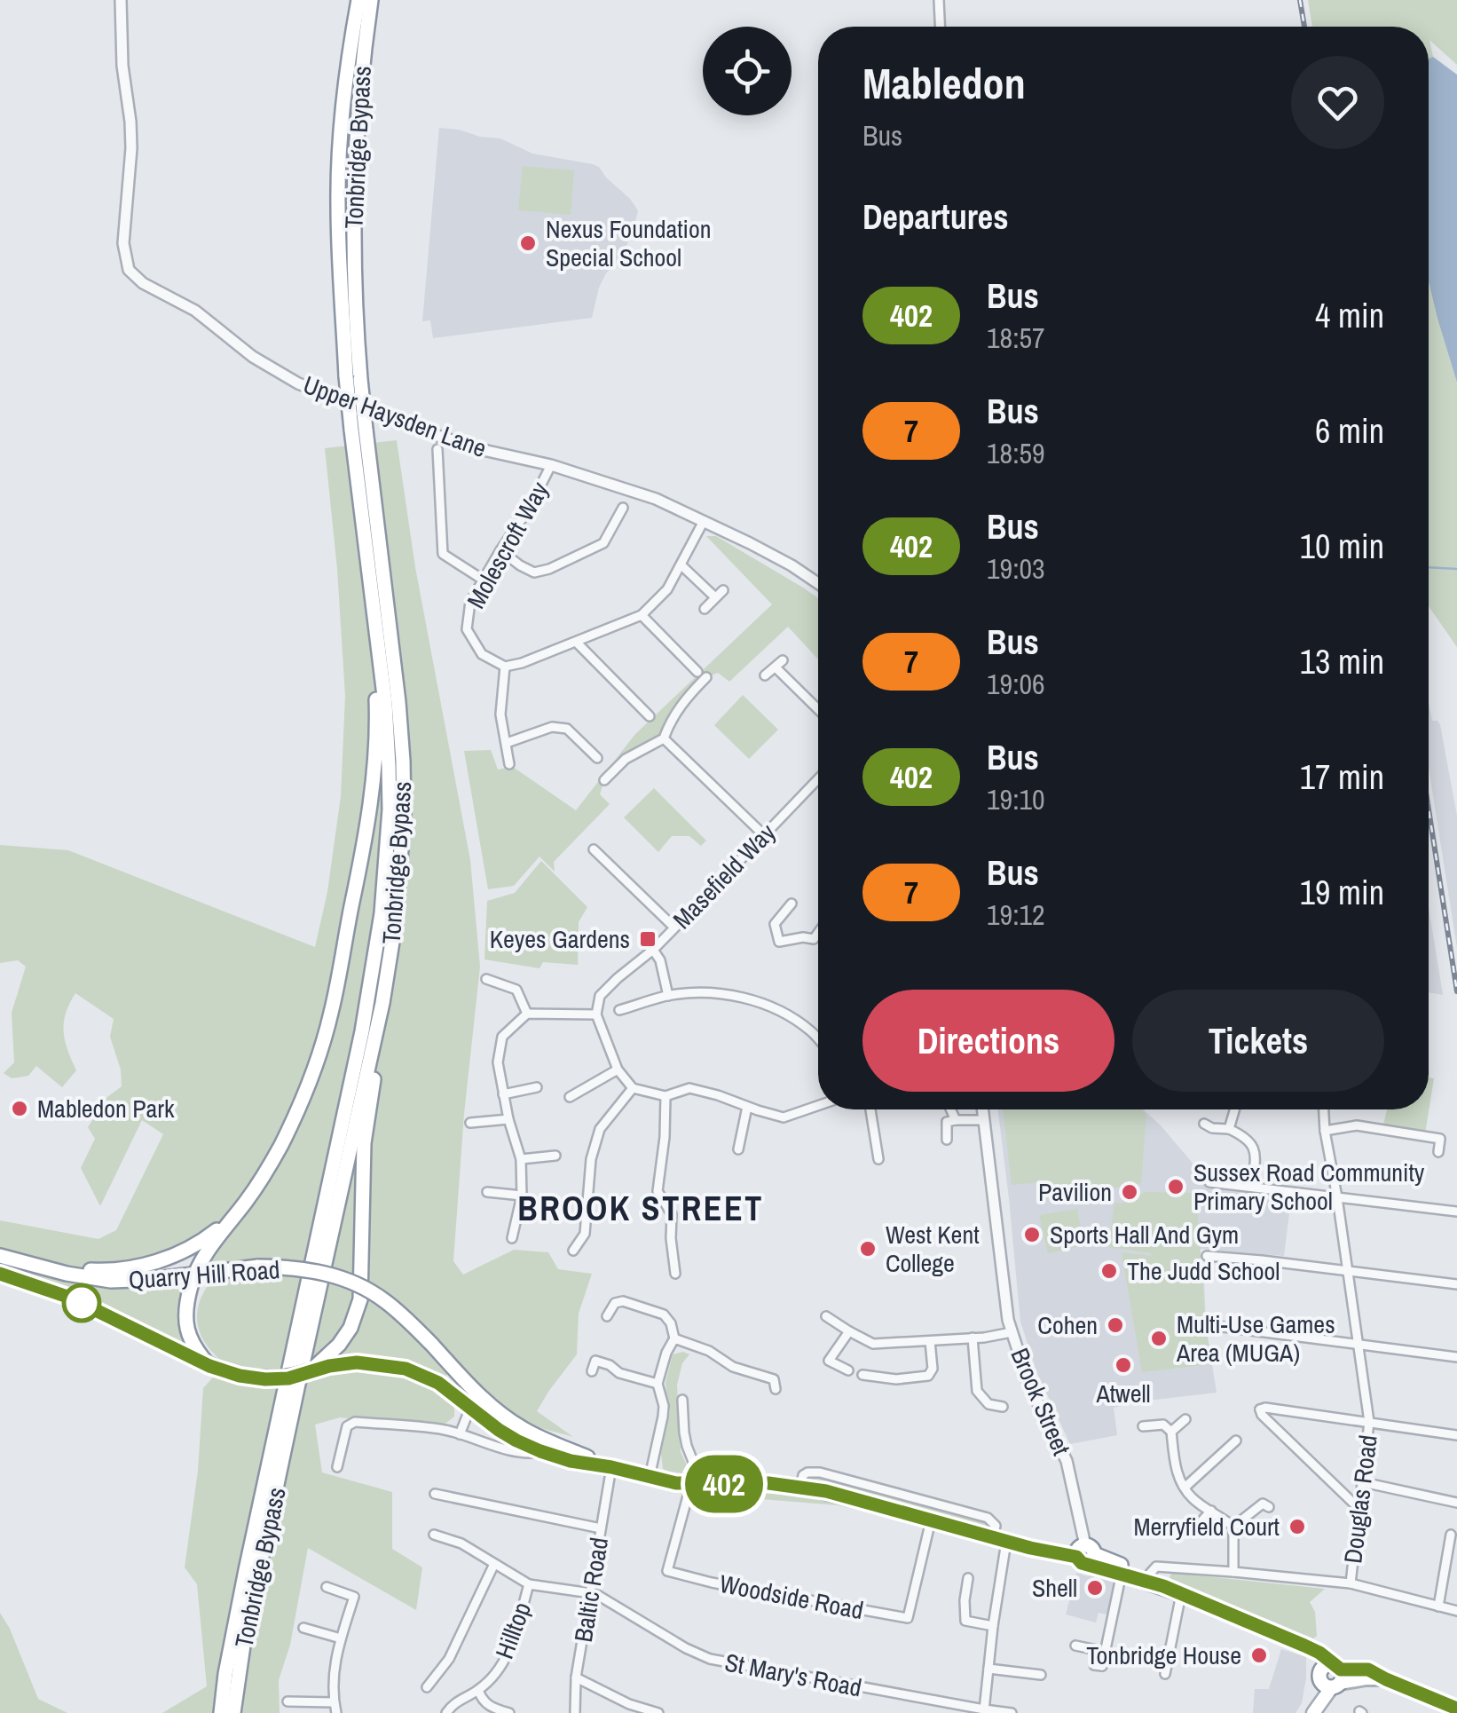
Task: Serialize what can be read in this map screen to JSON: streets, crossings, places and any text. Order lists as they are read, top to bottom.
{
  "streets": {
    "highway": ["Tonbridge Bypass", "Quarry Hill Road"],
    "street": [
      "Upper Haysden Lane",
      "Molescroft Way",
      "Masefield Way",
      "Brook Street",
      "Douglas Road",
      "Baltic Road",
      "Woodside Road",
      "Hilltop",
      "St Mary's Road"
    ]
  },
  "crossings": [
    ["Upper Haysden Lane", "Molescroft Way"],
    ["Quarry Hill Road", "Brook Street"],
    ["Quarry Hill Road", "Baltic Road"],
    ["Quarry Hill Road", "Woodside Road"],
    ["Baltic Road", "Hilltop"],
    ["Baltic Road", "St Mary's Road"],
    ["Hilltop", "St Mary's Road"]
  ],
  "districts": ["BROOK STREET"],
  "places": {
    "other": [
      "Nexus Foundation Special School",
      "Mabledon Park",
      "Sussex Road Community Primary School",
      "Pavilion",
      "Sports Hall And Gym",
      "West Kent College",
      "The Judd School",
      "Cohen",
      "Multi-Use Games Area (MUGA)",
      "Atwell",
      "Merryfield Court",
      "Shell",
      "Tonbridge House"
    ],
    "transit": ["Keyes Gardens"]
  },
  "lines": ["bus line 402"],
  "page": {
    "on_map": "402",
    "heading": [
      ["Mabledon", "Bus"],
      "Departures"
    ],
    "list": [
      {
        "mark": "402",
        "name": "Bus",
        "note": "18:57",
        "value": "4 min"
      },
      {
        "mark": "7",
        "name": "Bus",
        "note": "18:59",
        "value": "6 min"
      },
      {
        "mark": "402",
        "name": "Bus",
        "note": "19:03",
        "value": "10 min"
      },
      {
        "mark": "7",
        "name": "Bus",
        "note": "19:06",
        "value": "13 min"
      },
      {
        "mark": "402",
        "name": "Bus",
        "note": "19:10",
        "value": "17 min"
      },
      {
        "mark": "7",
        "name": "Bus",
        "note": "19:12",
        "value": "19 min"
      }
    ],
    "buttons": ["Directions", "Tickets"]
  }
}
